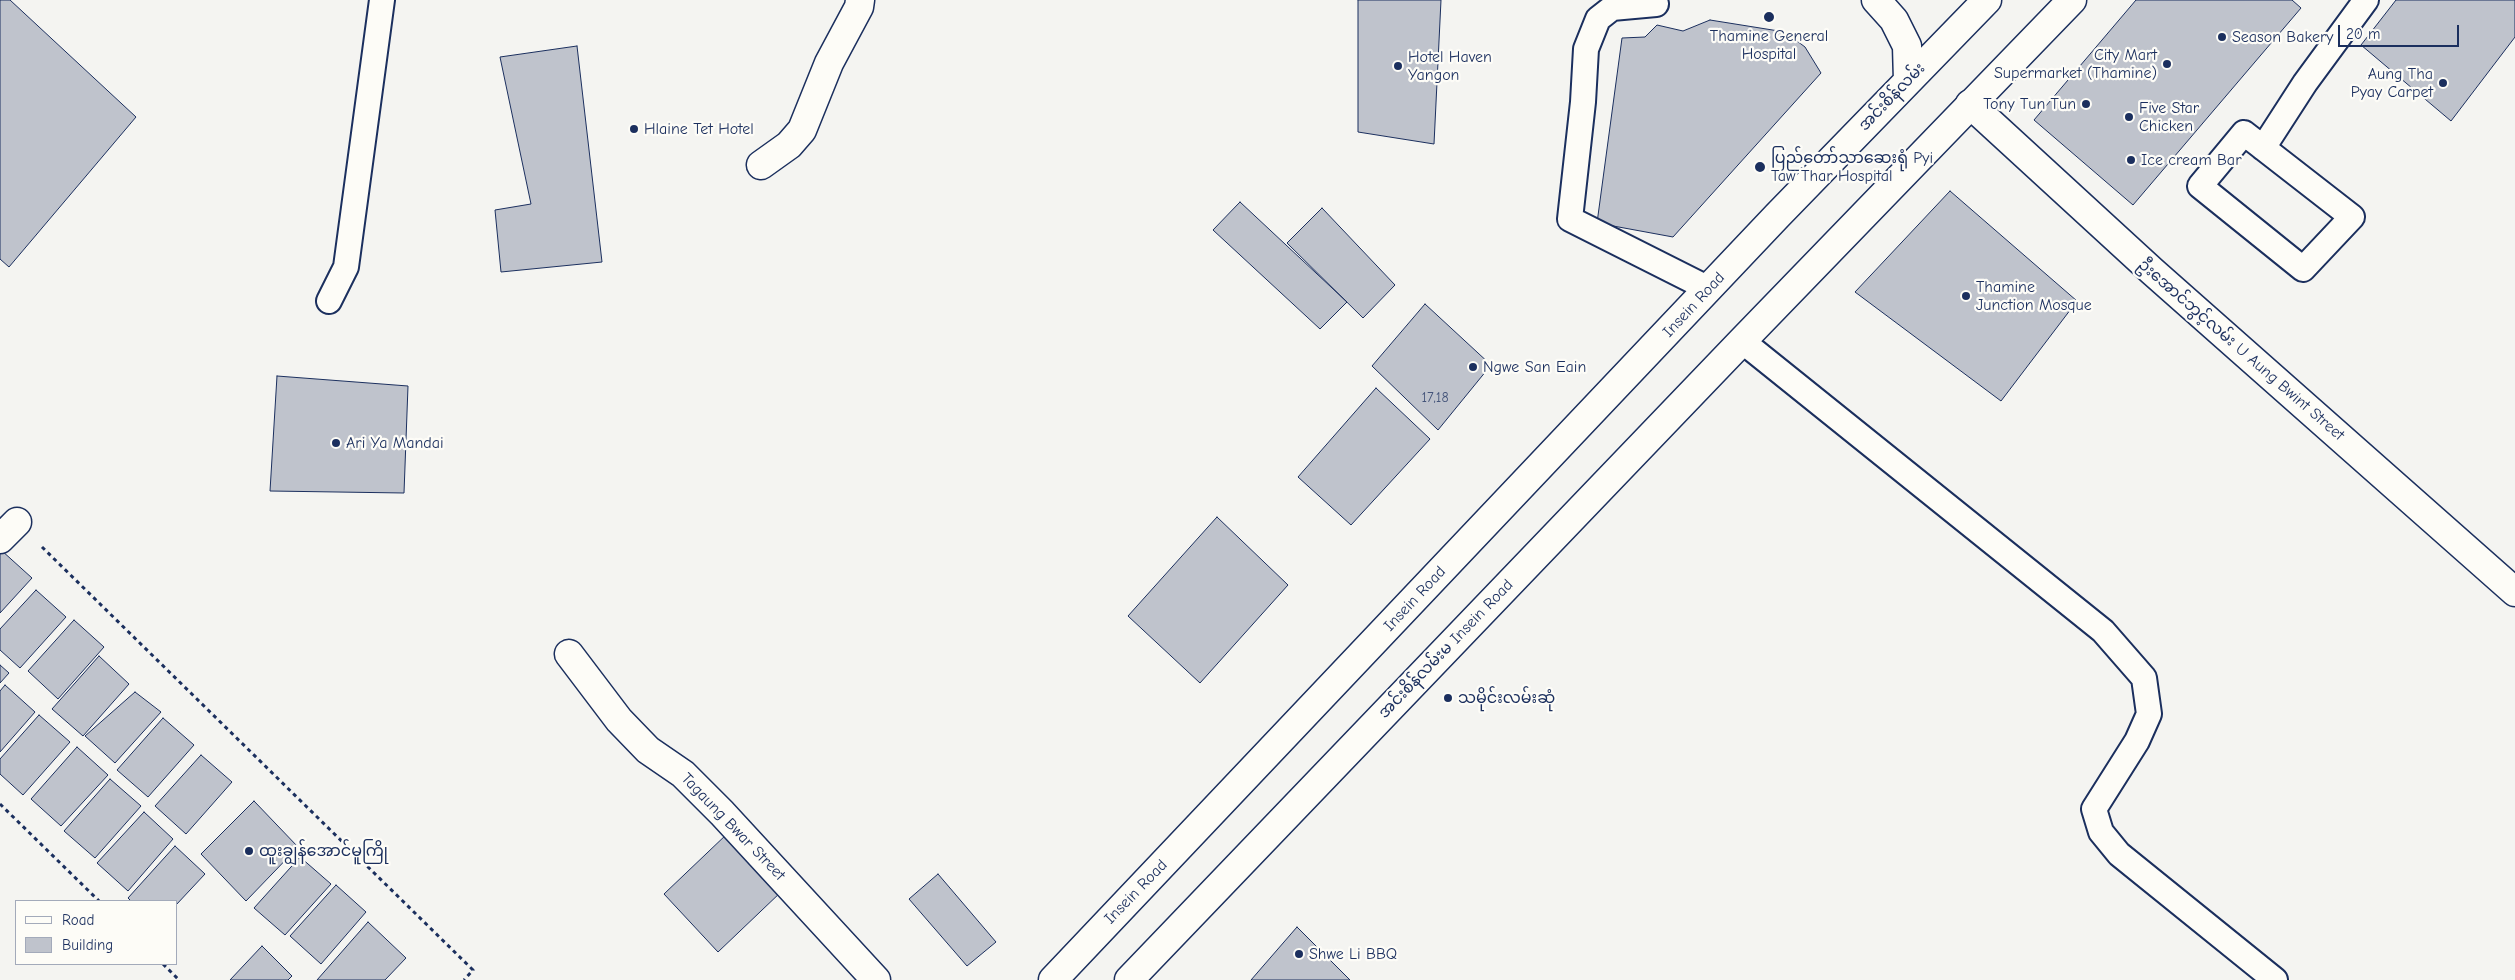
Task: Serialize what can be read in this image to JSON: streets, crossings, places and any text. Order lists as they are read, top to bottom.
{
  "streets": {
    "main road": [
      "အင်းစိန်လမ်း",
      "Insein Road",
      "ဦးအောင်ဘွင့်လမ်း U Aung Bwint Street",
      "အင်းစိန်လမ်းမ Insein Road",
      "Tagaung Bwar Street"
    ]
  },
  "crossings": [
    ["အင်းစိန်လမ်း", "Insein Road"],
    ["ဦးအောင်ဘွင့်လမ်း U Aung Bwint Street", "အင်းစိန်လမ်းမ Insein Road"]
  ],
  "places": [
    "Thamine General Hospital",
    "Season Bakery",
    "City Mart Supermarket (Thamine)",
    "Hotel Haven Yangon",
    "Aung Tha Pyay Carpet",
    "Tony Tun Tun",
    "Five Star Chicken",
    "Hlaine Tet Hotel",
    "Ice cream Bar",
    "ပြည်တော်သာဆေးရုံ Pyi Taw Thar Hospital",
    "Thamine Junction Mosque",
    "Ngwe San Eain",
    "Ari Ya Mandai",
    "သမိုင်းလမ်းဆုံ",
    "ထူးချွန်အောင်မူကြို",
    "Shwe Li BBQ"
  ],
  "house_numbers": ["17,18"],
  "legend": ["Road", "Building"],
  "scale_bar": "20 m"
}
